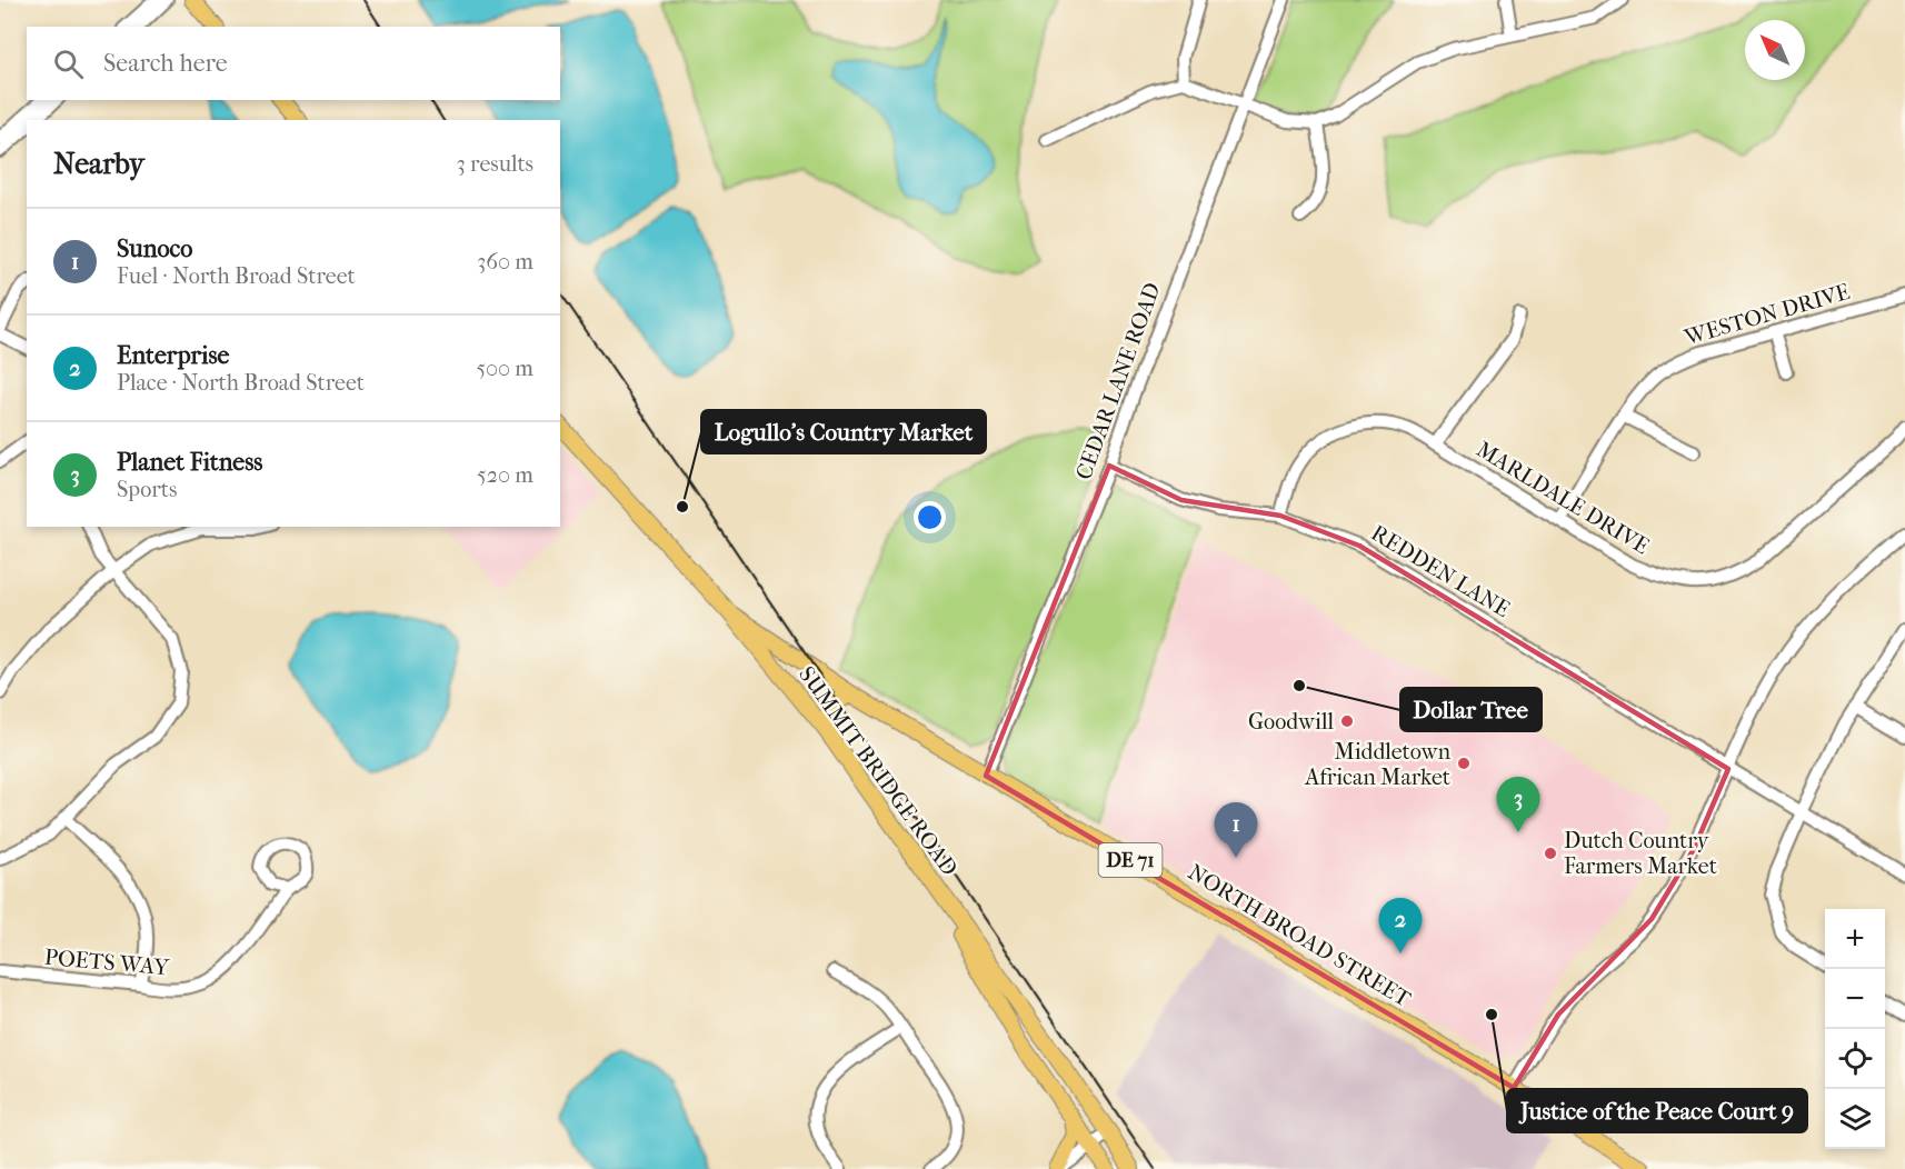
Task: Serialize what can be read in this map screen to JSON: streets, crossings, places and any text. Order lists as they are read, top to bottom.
{
  "streets": {
    "main road": ["SUMMIT BRIDGE ROAD", "DE 71", "NORTH BROAD STREET"],
    "street": [
      "WESTON DRIVE",
      "CEDAR LANE ROAD",
      "MARLDALE DRIVE",
      "REDDEN LANE",
      "POETS WAY"
    ]
  },
  "crossings": [
    ["WESTON DRIVE", "MARLDALE DRIVE"],
    ["CEDAR LANE ROAD", "REDDEN LANE"],
    ["CEDAR LANE ROAD", "NORTH BROAD STREET"],
    ["MARLDALE DRIVE", "REDDEN LANE"],
    ["SUMMIT BRIDGE ROAD", "NORTH BROAD STREET"]
  ],
  "places": [
    "Logullo's Country Market",
    "Dollar Tree",
    "Goodwill",
    "Middletown African Market",
    "Dutch Country Farmers Market",
    "Justice of the Peace Court 9"
  ],
  "north": "top left",
  "page": {
    "search": "Search here",
    "heading": ["Nearby", "3 results"],
    "list": [
      {
        "mark": "1",
        "name": "Sunoco",
        "note": "Fuel · North Broad Street",
        "value": "360 m"
      },
      {
        "mark": "2",
        "name": "Enterprise",
        "note": "Place · North Broad Street",
        "value": "500 m"
      },
      {
        "mark": "3",
        "name": "Planet Fitness",
        "note": "Sports",
        "value": "520 m"
      }
    ],
    "pins": ["3", "1", "2"],
    "map_buttons": ["+", "−"]
  }
}
